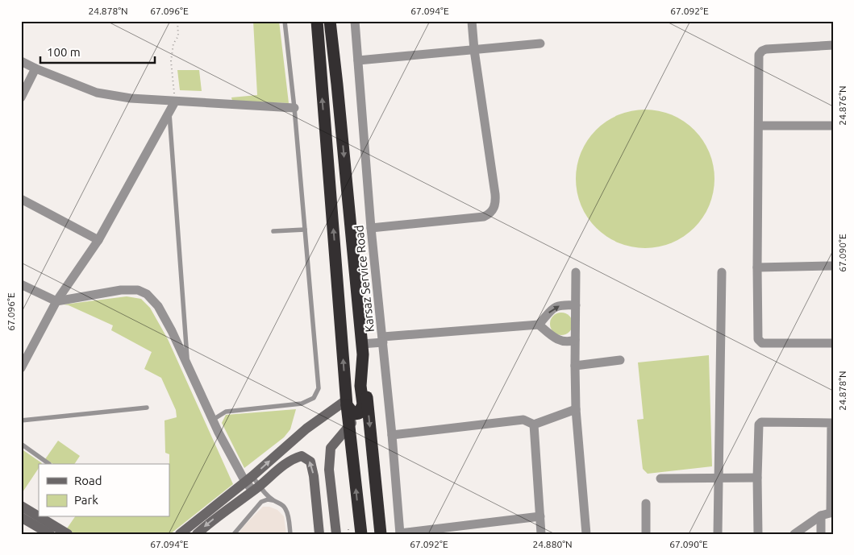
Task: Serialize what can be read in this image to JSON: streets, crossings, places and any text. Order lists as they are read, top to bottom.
{
  "streets": {
    "street": ["Karsaz Service Road"]
  },
  "legend": ["Road", "Park"],
  "scale_bar": "100 m",
  "coordinates": [
    "24.878°N",
    "67.096°E",
    "67.094°E",
    "67.092°E",
    "24.876°N",
    "67.090°E",
    "24.880°N"
  ]
}
